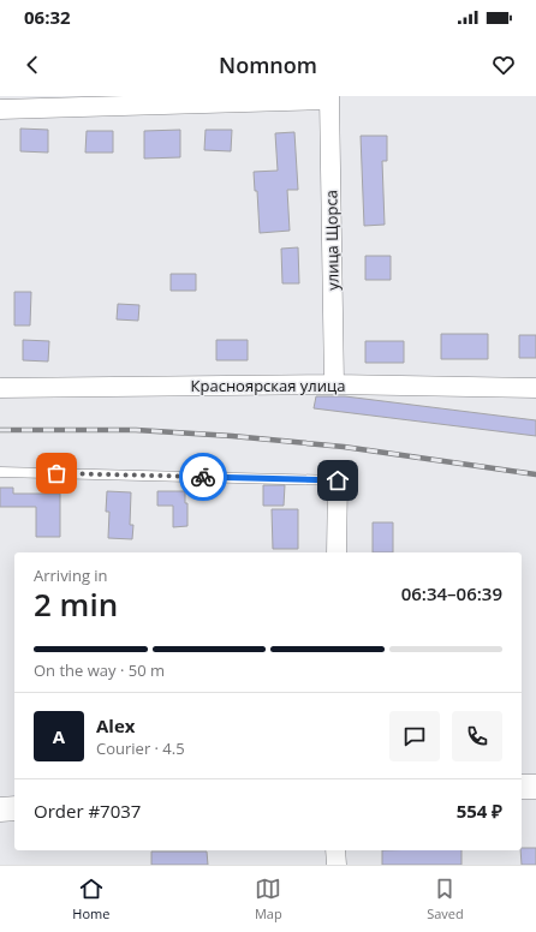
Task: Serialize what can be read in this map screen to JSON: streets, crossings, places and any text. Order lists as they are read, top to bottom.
{
  "streets": {
    "street": ["улица Щорса", "Красноярская улица"]
  },
  "crossings": [
    ["улица Щорса", "Красноярская улица"]
  ],
  "page": {
    "status": "06:32",
    "header": "Nomnom",
    "heading": ["2 min", "Arriving in", "06:34–06:39"],
    "panel": [
      "Alex",
      "Courier · 4.5",
      "Order #7037",
      "554 ₽"
    ],
    "bar": "On the way · 50 m",
    "round": "A",
    "tabs": ["Home", "Map", "Saved"]
  }
}
